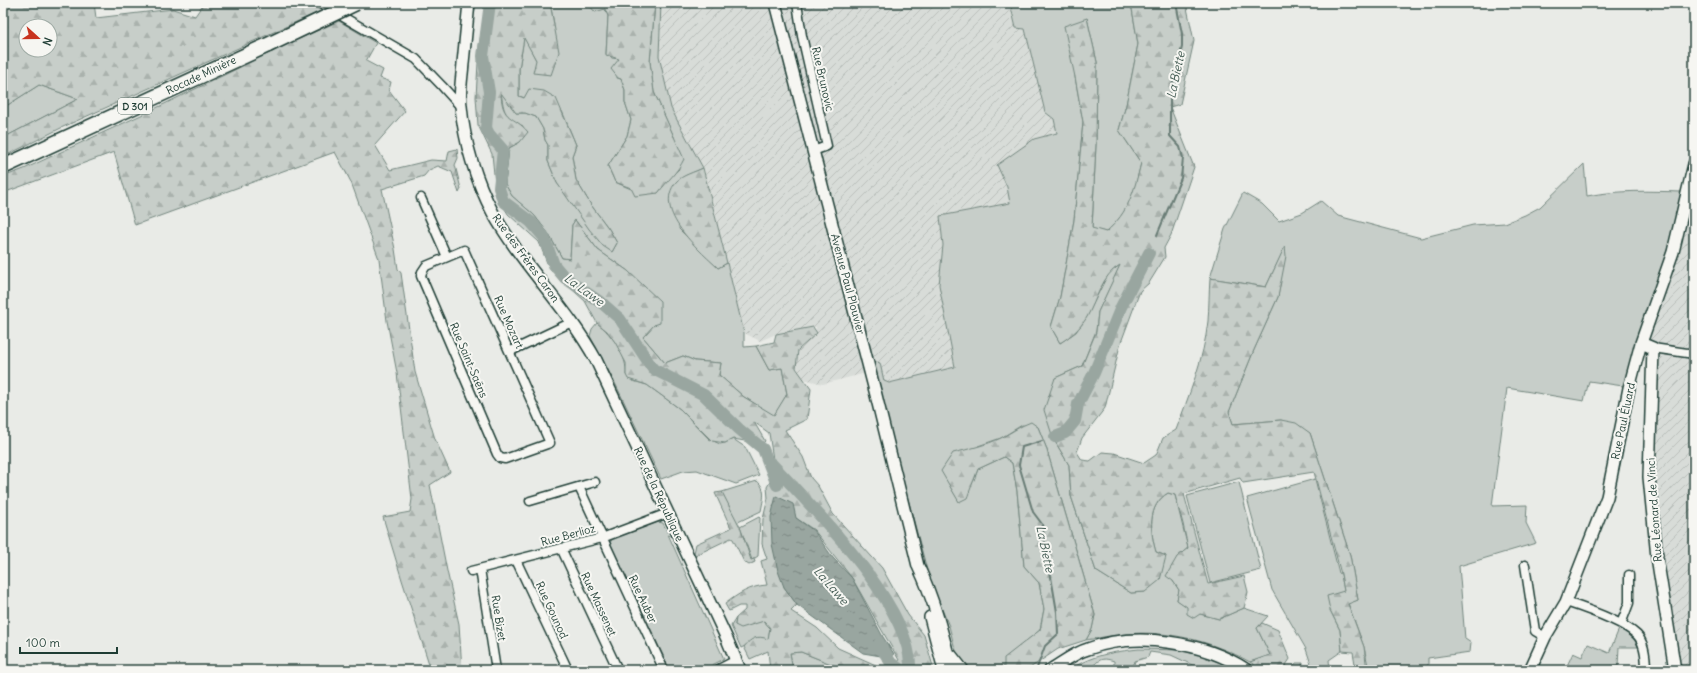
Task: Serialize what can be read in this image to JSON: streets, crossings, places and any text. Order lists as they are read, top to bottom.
{
  "streets": {
    "highway": ["Rocade Minière", "D 301"],
    "main road": [
      "Rue des Frères Caron",
      "Avenue Paul Plouvier",
      "Rue Paul Éluard",
      "Rue de la République",
      "Rue Léonard de Vinci"
    ],
    "street": [
      "Rue Brunovic",
      "Rue Mozart",
      "Rue Saint-Saëns",
      "Rue Berlioz",
      "Rue Auber",
      "Rue Massenet",
      "Rue Gounod",
      "Rue Bizet"
    ]
  },
  "crossings": [
    ["Rue Brunovic", "Avenue Paul Plouvier"],
    ["Rue des Frères Caron", "Rue de la République"],
    ["Rue Mozart", "Rue Saint-Saëns"],
    ["Rue de la République", "Rue Berlioz"],
    ["Rue Berlioz", "Rue Auber"],
    ["Rue Berlioz", "Rue Massenet"],
    ["Rue Berlioz", "Rue Gounod"],
    ["Rue Berlioz", "Rue Bizet"]
  ],
  "water": ["La Biette", "La Lawe"],
  "scale_bar": "100 m",
  "north": "right"
}
